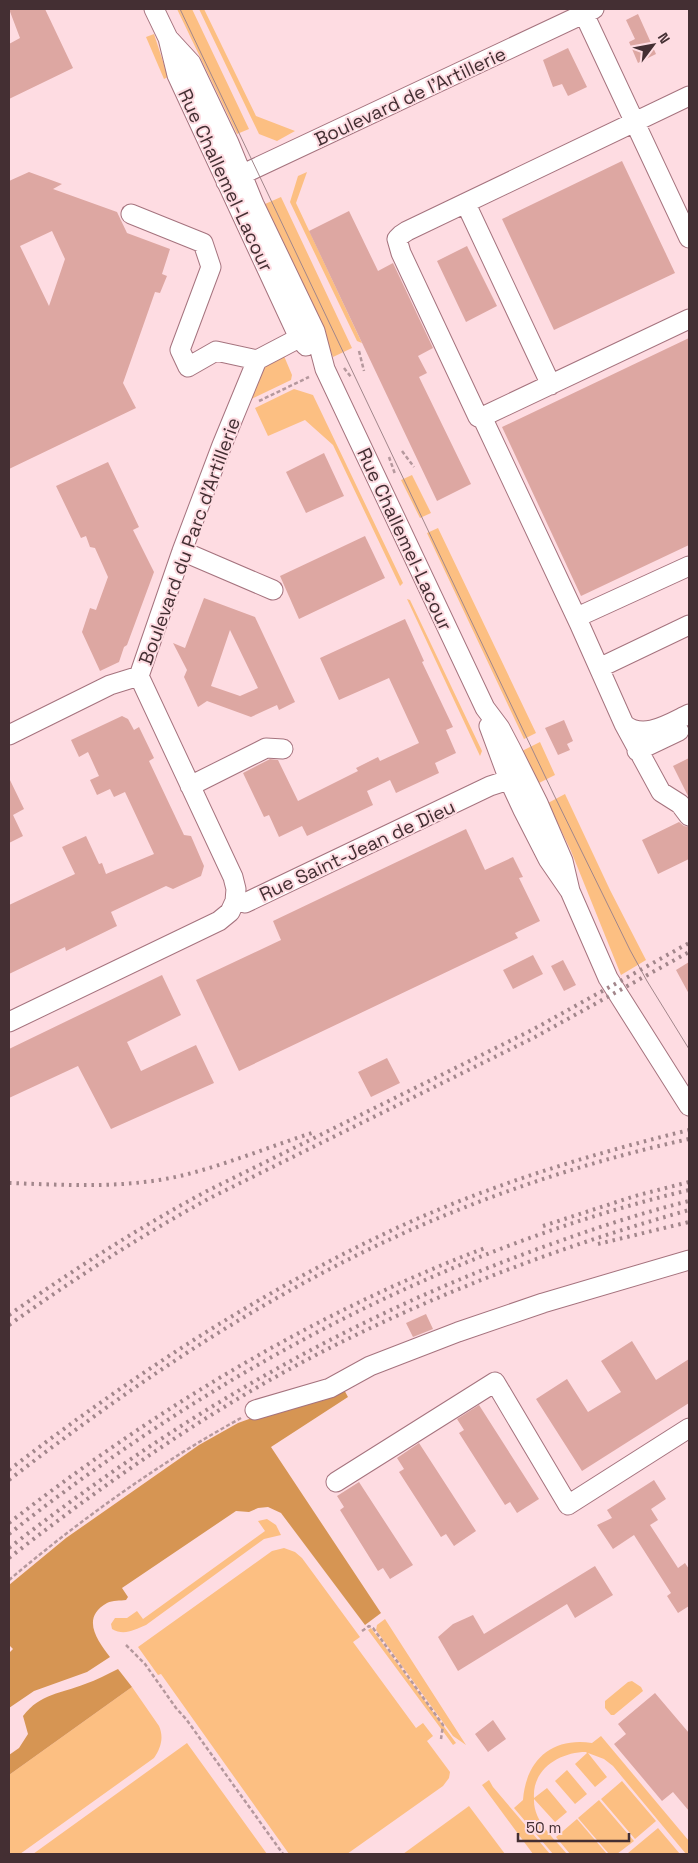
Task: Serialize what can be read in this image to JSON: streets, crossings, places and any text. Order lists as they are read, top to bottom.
{
  "streets": {
    "street": [
      "Boulevard de l'Artillerie",
      "Rue Challemel-Lacour",
      "Boulevard du Parc d'Artillerie",
      "Rue Saint-Jean de Dieu"
    ]
  },
  "crossings": [
    ["Boulevard de l'Artillerie", "Rue Challemel-Lacour"],
    ["Rue Challemel-Lacour", "Rue Saint-Jean de Dieu"],
    ["Boulevard du Parc d'Artillerie", "Rue Saint-Jean de Dieu"]
  ],
  "scale_bar": "50 m",
  "north": "top right"
}
